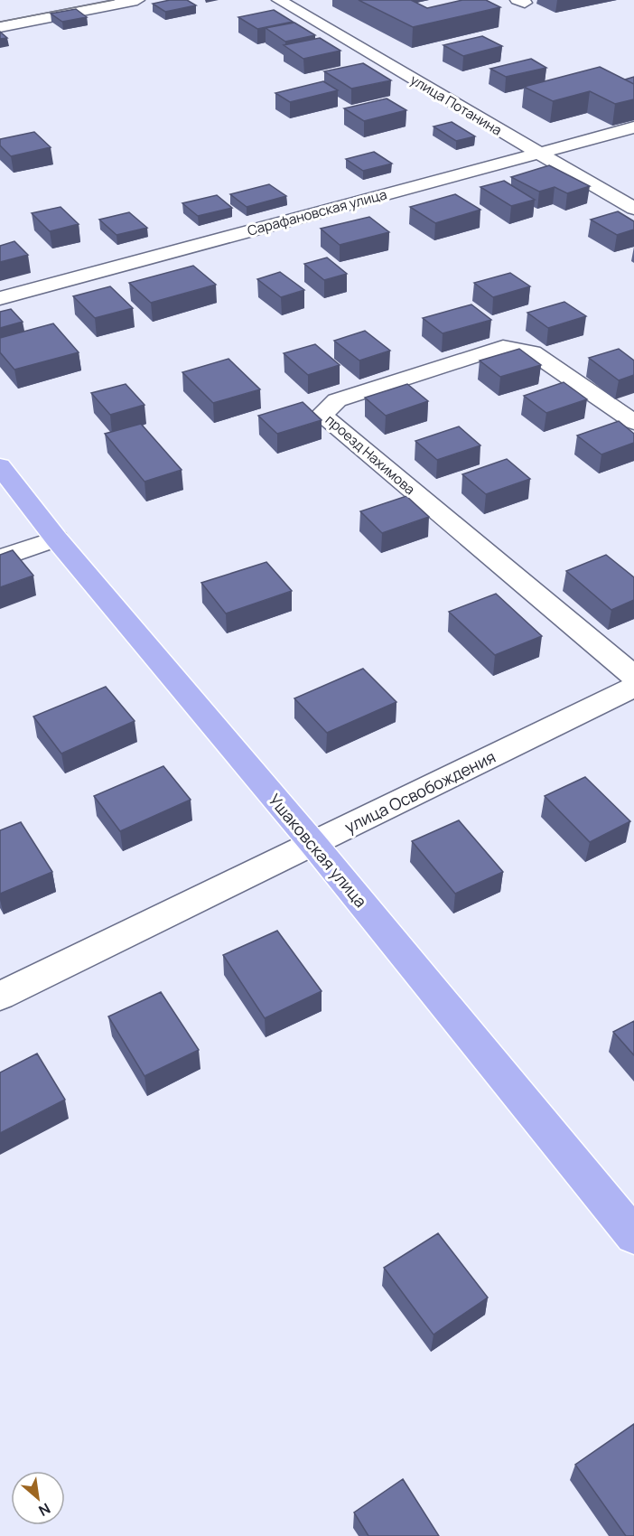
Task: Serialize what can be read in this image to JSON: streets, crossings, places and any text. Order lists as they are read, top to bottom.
{
  "streets": {
    "main road": ["Ушаковская улица"],
    "street": [
      "улица Потанина",
      "Сарафановская улица",
      "проезд Нахимова",
      "улица Освобождения"
    ]
  },
  "crossings": [
    ["улица Потанина", "Сарафановская улица"],
    ["улица Освобождения", "Ушаковская улица"]
  ],
  "north": "bottom right"
}
